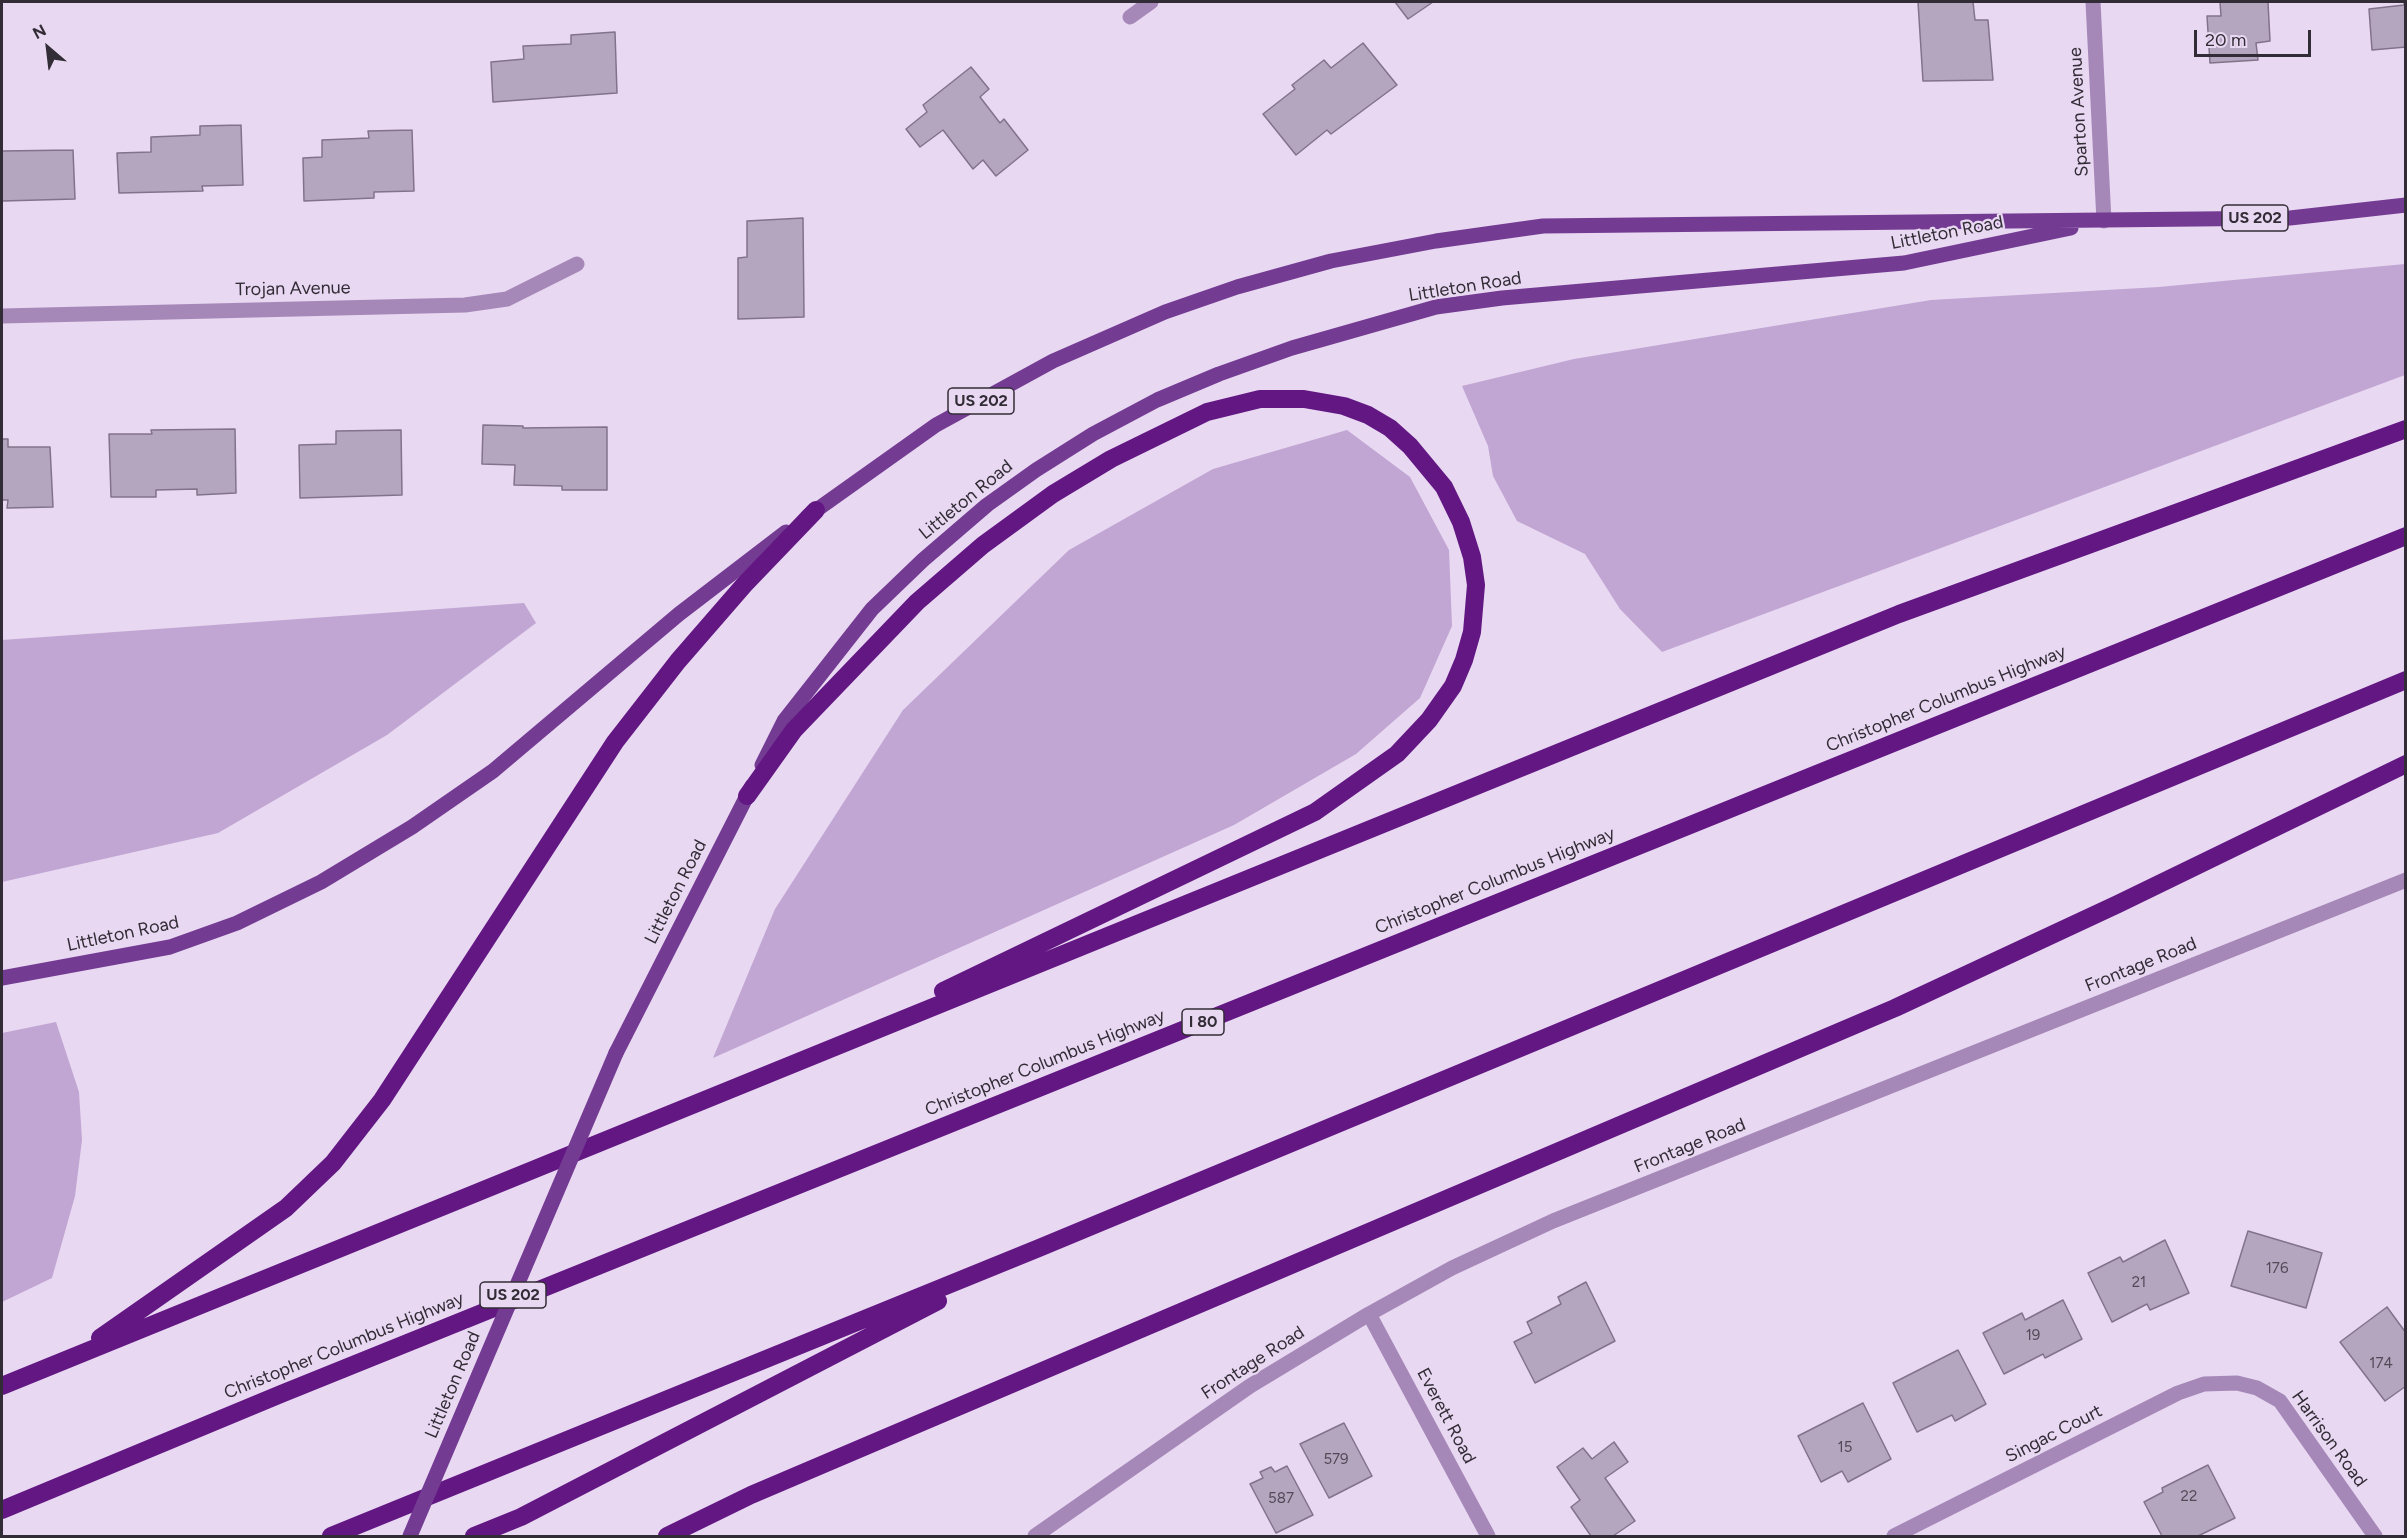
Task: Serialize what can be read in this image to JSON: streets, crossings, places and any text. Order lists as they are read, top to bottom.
{
  "streets": {
    "highway": ["Christopher Columbus Highway", "I 80"],
    "main road": ["US 202", "Littleton Road"],
    "street": [
      "Sparton Avenue",
      "Trojan Avenue",
      "Frontage Road",
      "Everett Road",
      "Singac Court",
      "Harrison Road"
    ]
  },
  "crossings": [
    ["Sparton Avenue", "Littleton Road"],
    ["Frontage Road", "Everett Road"],
    ["Singac Court", "Harrison Road"]
  ],
  "house_numbers": [
    "176",
    "21",
    "19",
    "174",
    "15",
    "579",
    "22",
    "587"
  ],
  "scale_bar": "20 m",
  "north": "top left"
}
